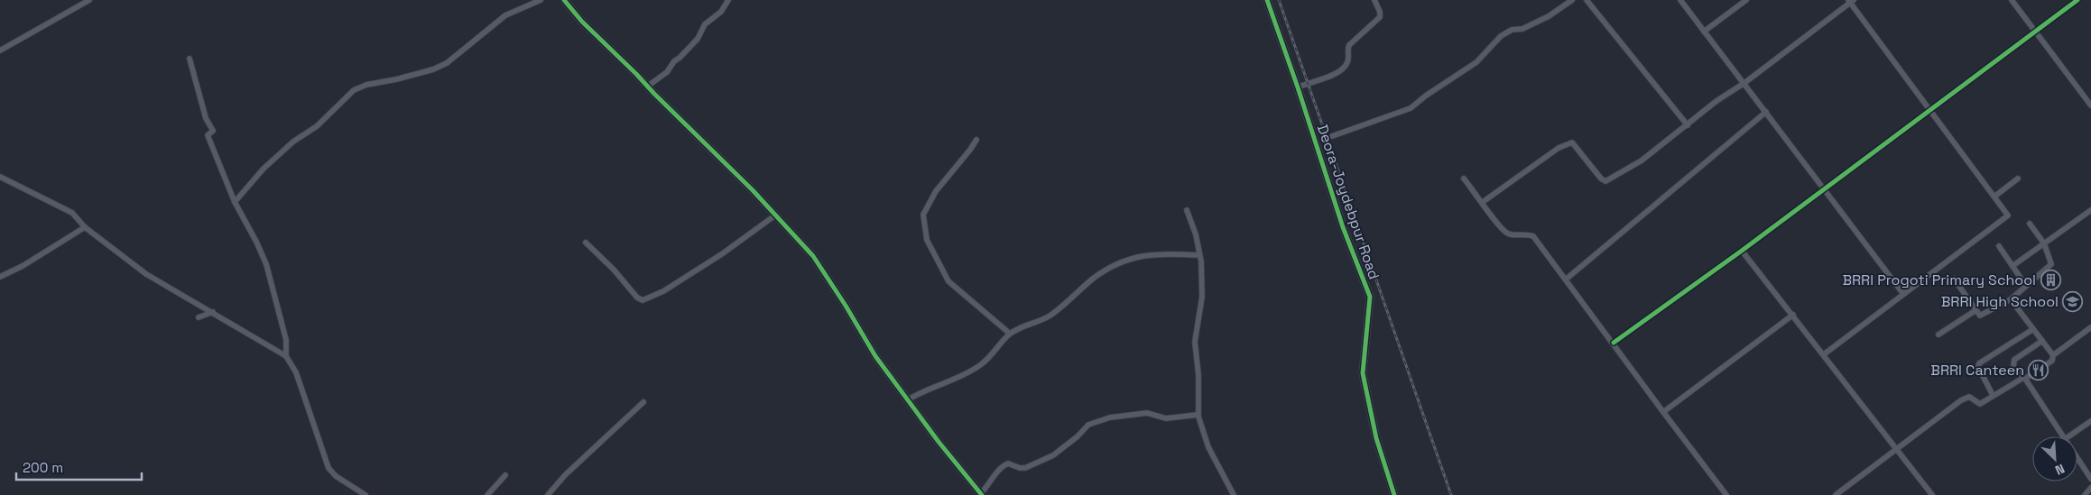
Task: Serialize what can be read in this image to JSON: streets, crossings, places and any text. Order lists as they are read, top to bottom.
{
  "streets": {
    "street": ["Deora-Joydebpur Road"]
  },
  "places": {
    "building": ["BRRI Progoti Primary School"],
    "school or university": ["BRRI High School"],
    "restaurant": ["BRRI Canteen"]
  },
  "scale_bar": "200 m",
  "north": "bottom right"
}
